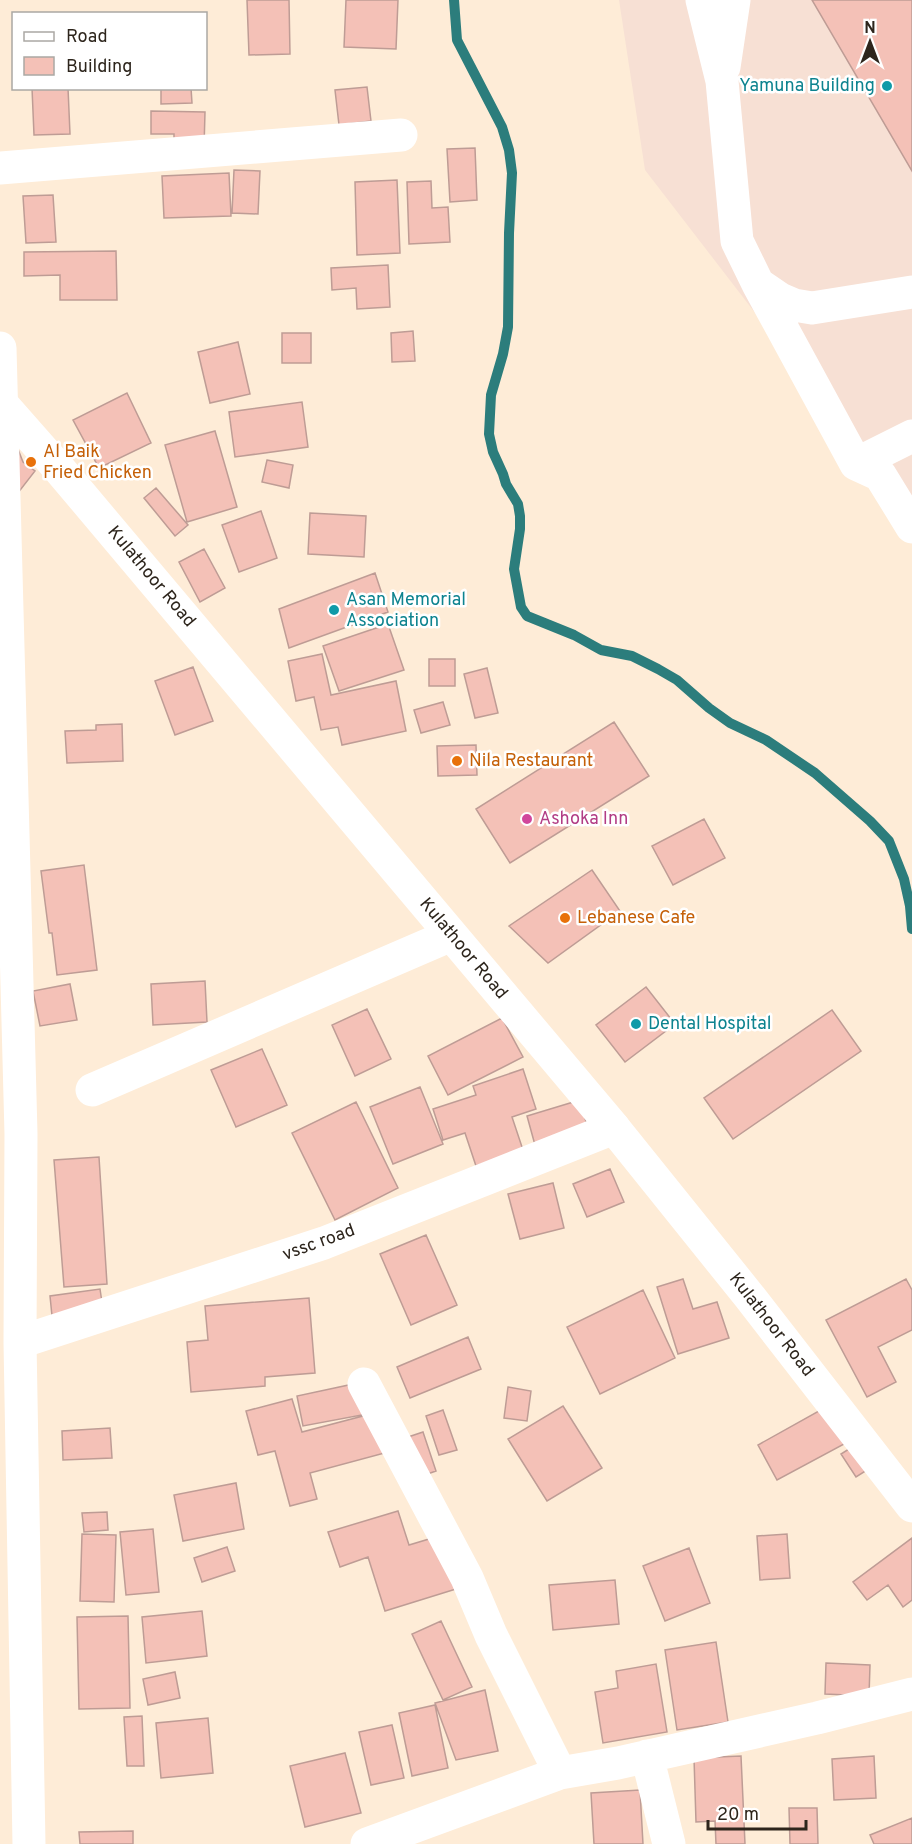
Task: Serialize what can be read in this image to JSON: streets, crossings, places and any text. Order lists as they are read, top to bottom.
{
  "streets": {
    "street": ["Kulathoor Road", "vssc road"]
  },
  "crossings": [
    ["Kulathoor Road", "vssc road"]
  ],
  "places": [
    "Yamuna Building",
    "Al Baik Fried Chicken",
    "Asan Memorial Association",
    "Nila Restaurant",
    "Ashoka Inn",
    "Lebanese Cafe",
    "Dental Hospital"
  ],
  "legend": ["Road", "Building"],
  "scale_bar": "20 m",
  "north": "top"
}
